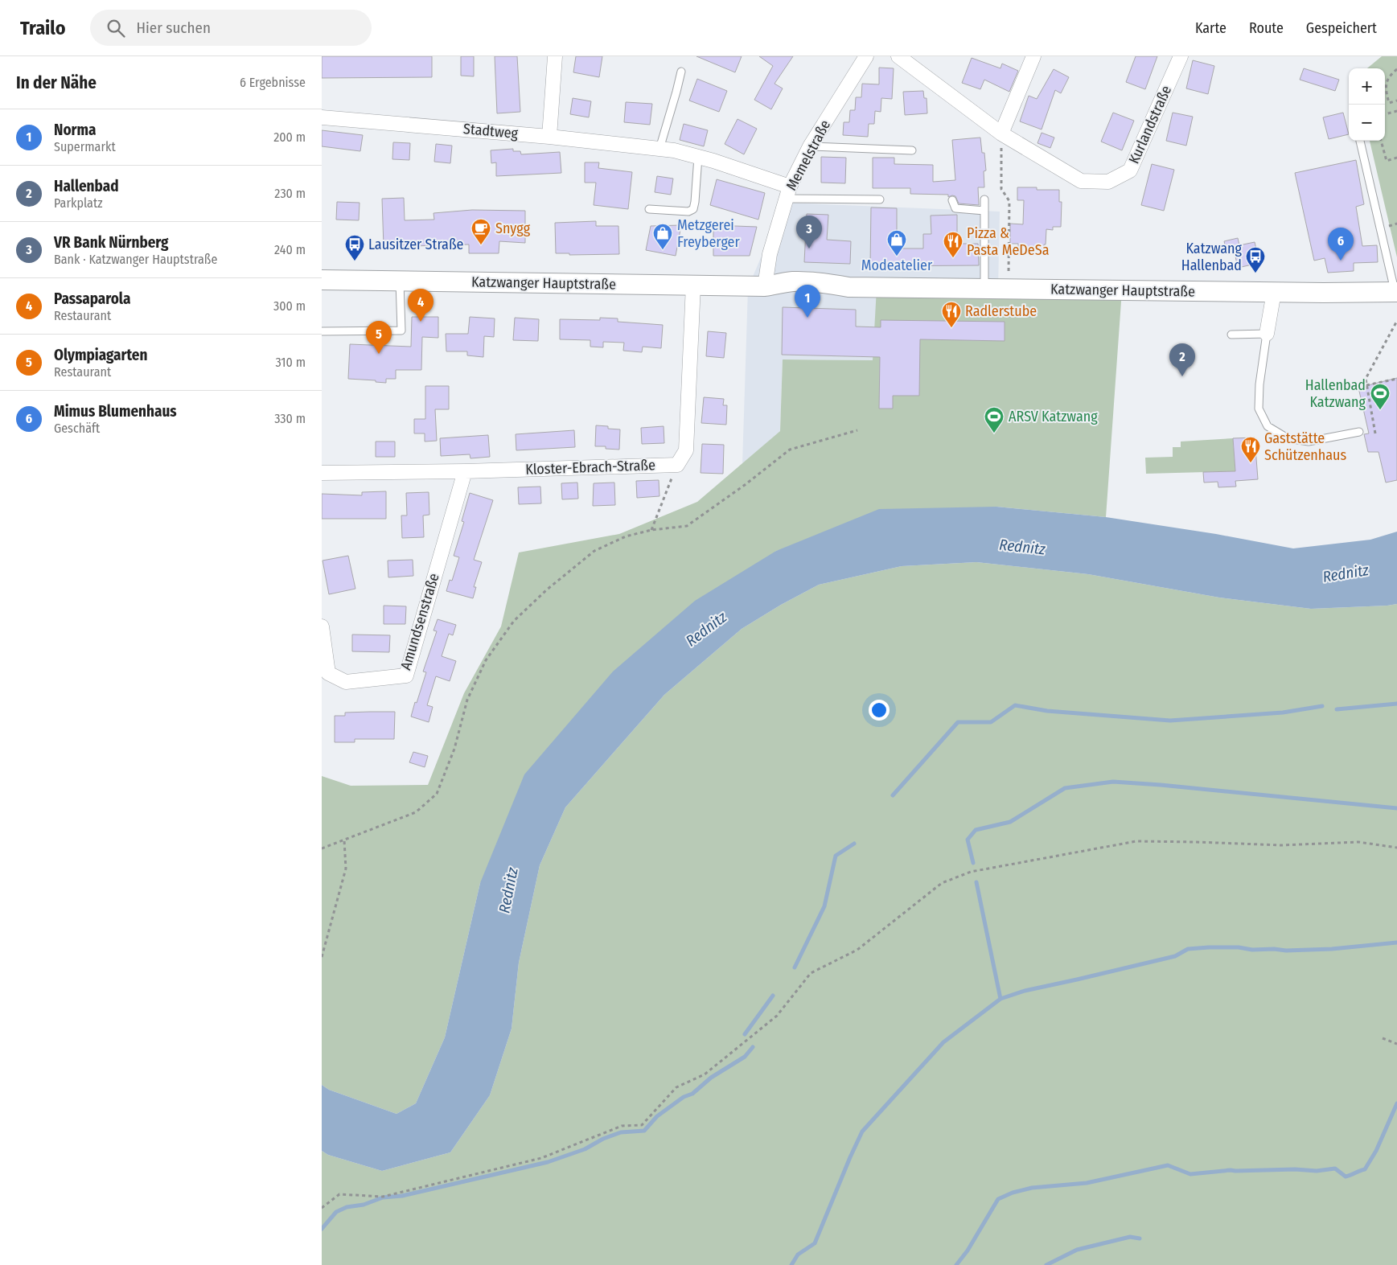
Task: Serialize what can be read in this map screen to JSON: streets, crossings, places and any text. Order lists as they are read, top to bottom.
{
  "streets": {
    "main road": ["Katzwanger Hauptstraße"],
    "street": [
      "Kurlandstraße",
      "Stadtweg",
      "Memelstraße",
      "Kloster-Ebrach-Straße",
      "Amundsenstraße"
    ]
  },
  "crossings": [
    ["Stadtweg", "Memelstraße"],
    ["Memelstraße", "Katzwanger Hauptstraße"],
    ["Kloster-Ebrach-Straße", "Amundsenstraße"]
  ],
  "water": ["Rednitz"],
  "places": {
    "cafe": ["Snygg"],
    "shop": ["Metzgerei Freyberger", "Modeatelier"],
    "restaurant": ["Pizza & Pasta MeDeSa", "Radlerstube", "Gaststätte Schützenhaus"],
    "bus stop": ["Lausitzer Straße", "Katzwang Hallenbad"],
    "sports": ["Hallenbad Katzwang", "ARSV Katzwang"]
  },
  "page": {
    "header": "Trailo",
    "search": "Hier suchen",
    "nav": ["Karte", "Route", "Gespeichert"],
    "heading": ["In der Nähe", "6 Ergebnisse"],
    "map_buttons": ["+", "−"],
    "list": [
      {
        "mark": "1",
        "name": "Norma",
        "note": "Supermarkt",
        "value": "200 m"
      },
      {
        "mark": "2",
        "name": "Hallenbad",
        "note": "Parkplatz",
        "value": "230 m"
      },
      {
        "mark": "3",
        "name": "VR Bank Nürnberg",
        "note": "Bank · Katzwanger Hauptstraße",
        "value": "240 m"
      },
      {
        "mark": "4",
        "name": "Passaparola",
        "note": "Restaurant",
        "value": "300 m"
      },
      {
        "mark": "5",
        "name": "Olympiagarten",
        "note": "Restaurant",
        "value": "310 m"
      },
      {
        "mark": "6",
        "name": "Mimus Blumenhaus",
        "note": "Geschäft",
        "value": "330 m"
      }
    ],
    "pins": [
      "3",
      "6",
      "1",
      "4",
      "5",
      "2"
    ]
  }
}
